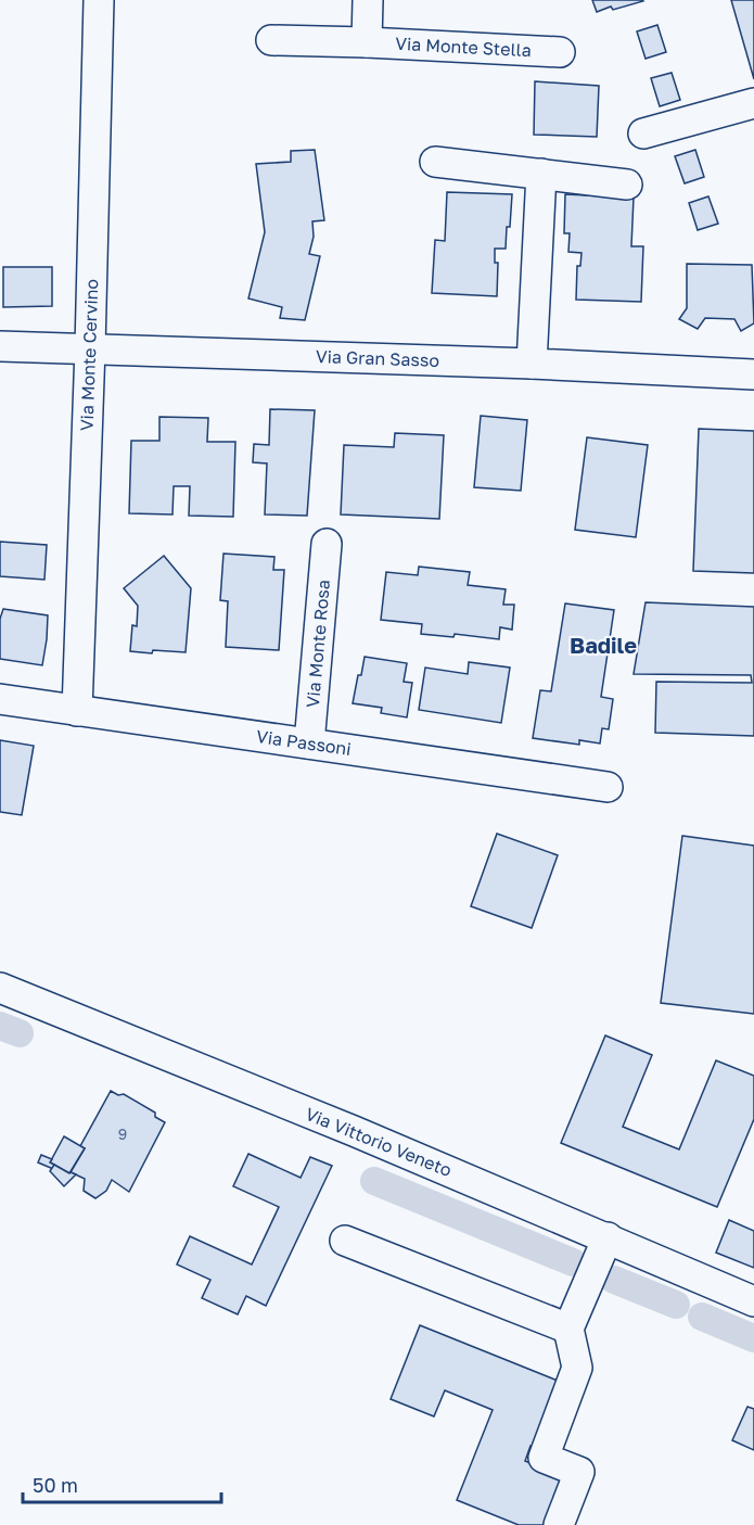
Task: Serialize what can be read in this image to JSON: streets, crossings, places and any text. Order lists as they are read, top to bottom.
{
  "streets": {
    "street": [
      "Via Monte Stella",
      "Via Monte Cervino",
      "Via Gran Sasso",
      "Via Monte Rosa",
      "Via Passoni",
      "Via Vittorio Veneto"
    ]
  },
  "crossings": [
    ["Via Monte Cervino", "Via Gran Sasso"],
    ["Via Monte Cervino", "Via Passoni"],
    ["Via Monte Rosa", "Via Passoni"]
  ],
  "districts": ["Badile"],
  "house_numbers": ["9"],
  "scale_bar": "50 m"
}
